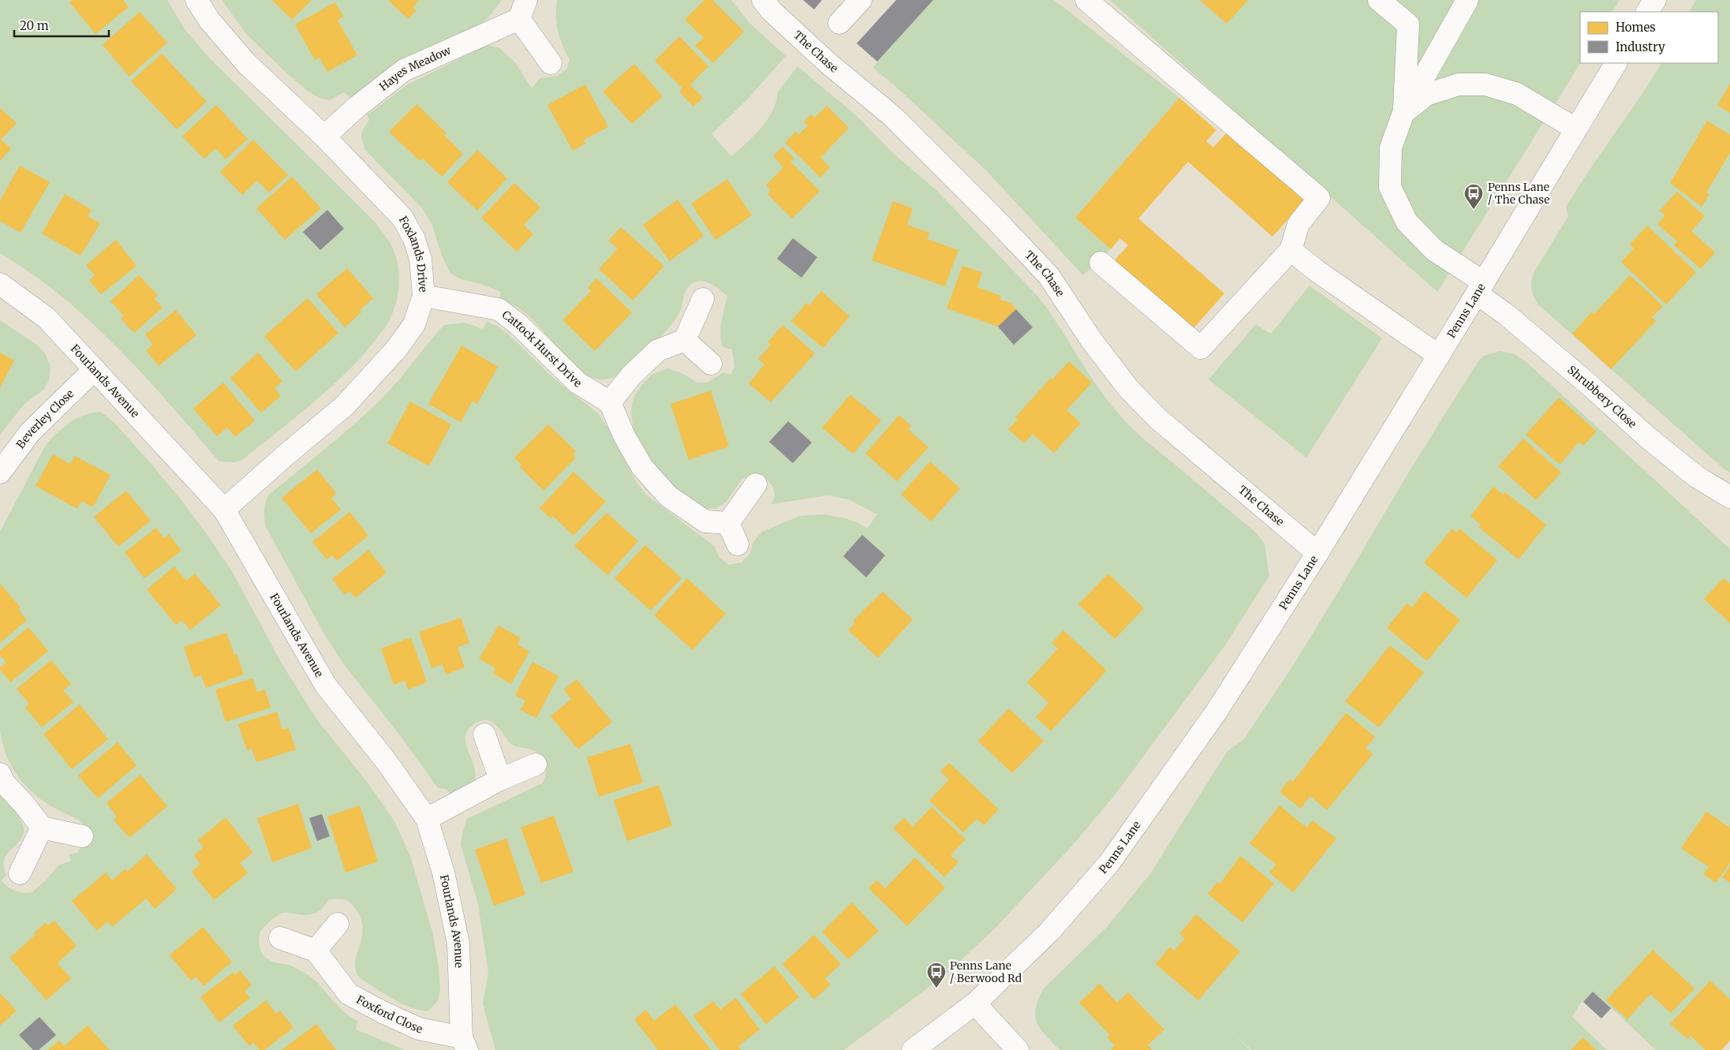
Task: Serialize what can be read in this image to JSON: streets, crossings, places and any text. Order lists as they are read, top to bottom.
{
  "streets": {
    "street": [
      "The Chase",
      "Hayes Meadow",
      "Foxlands Drive",
      "Penns Lane",
      "Cattock Hurst Drive",
      "Fourlands Avenue",
      "Shrubbery Close",
      "Beverley Close",
      "Foxford Close"
    ]
  },
  "crossings": [
    ["The Chase", "Penns Lane"],
    ["Hayes Meadow", "Foxlands Drive"],
    ["Foxlands Drive", "Cattock Hurst Drive"],
    ["Foxlands Drive", "Fourlands Avenue"],
    ["Penns Lane", "Shrubbery Close"],
    ["Fourlands Avenue", "Beverley Close"],
    ["Fourlands Avenue", "Foxford Close"]
  ],
  "places": {
    "bus stop": ["Penns Lane / The Chase", "Penns Lane / Berwood Rd"]
  },
  "legend": ["Homes", "Industry"],
  "scale_bar": "20 m"
}
